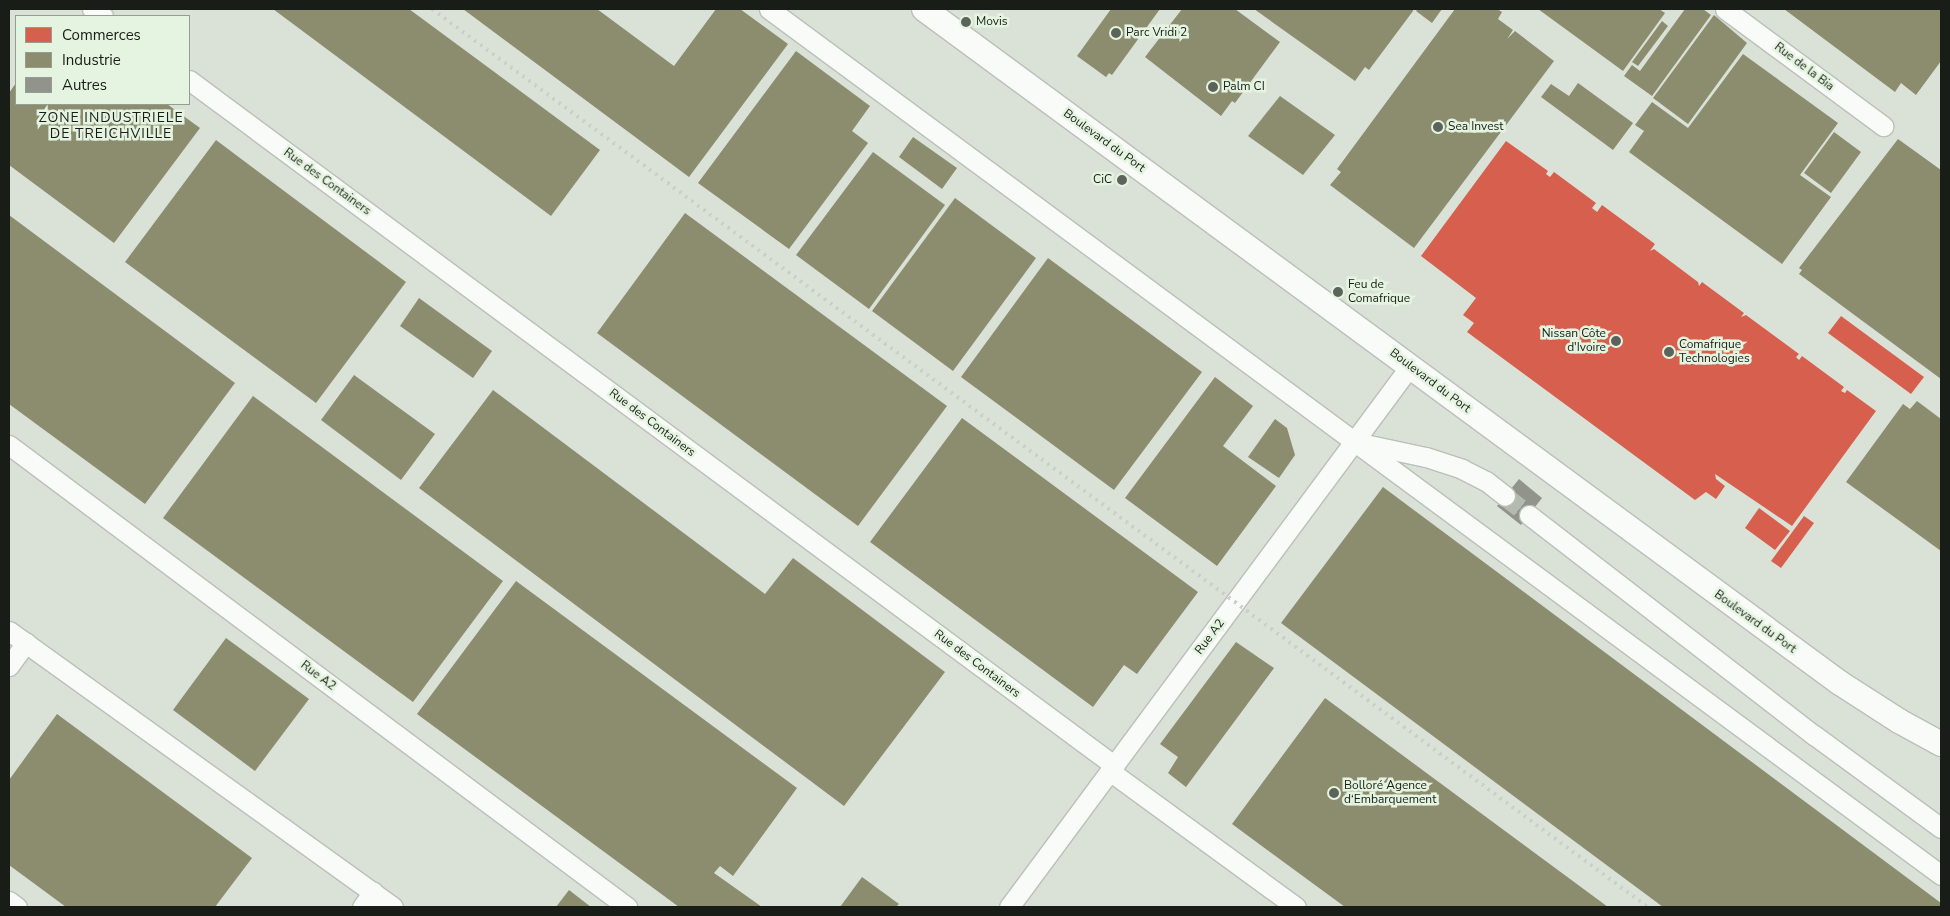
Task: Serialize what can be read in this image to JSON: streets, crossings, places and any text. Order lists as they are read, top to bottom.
{
  "streets": {
    "main road": ["Boulevard du Port"],
    "street": ["Rue de la Bia", "Rue des Containers", "Rue A2"]
  },
  "crossings": [
    ["Boulevard du Port", "Rue A2"],
    ["Rue des Containers", "Rue A2"]
  ],
  "districts": ["ZONE INDUSTRIELE DE TREICHVILLE"],
  "places": [
    "Movis",
    "Parc Vridi 2",
    "Palm CI",
    "Sea Invest",
    "CiC",
    "Feu de Comafrique",
    "Nissan Côte d'Ivoire",
    "Comafrique Technologies",
    "Bolloré Agence d‘Embarquement"
  ],
  "legend": ["Commerces", "Industrie", "Autres"]
}
